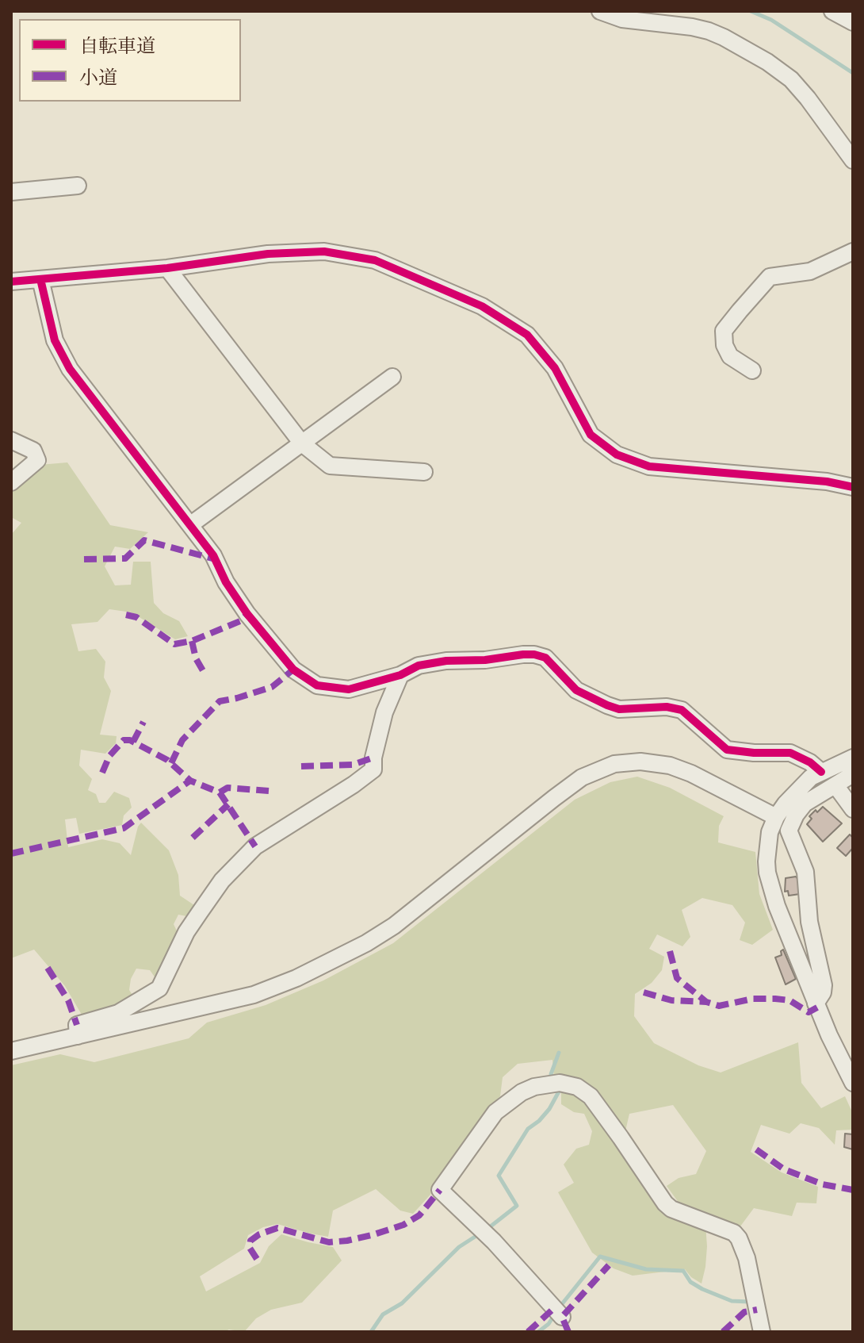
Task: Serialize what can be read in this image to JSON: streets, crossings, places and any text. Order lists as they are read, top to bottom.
{
  "legend": ["自転車道", "小道"]
}
